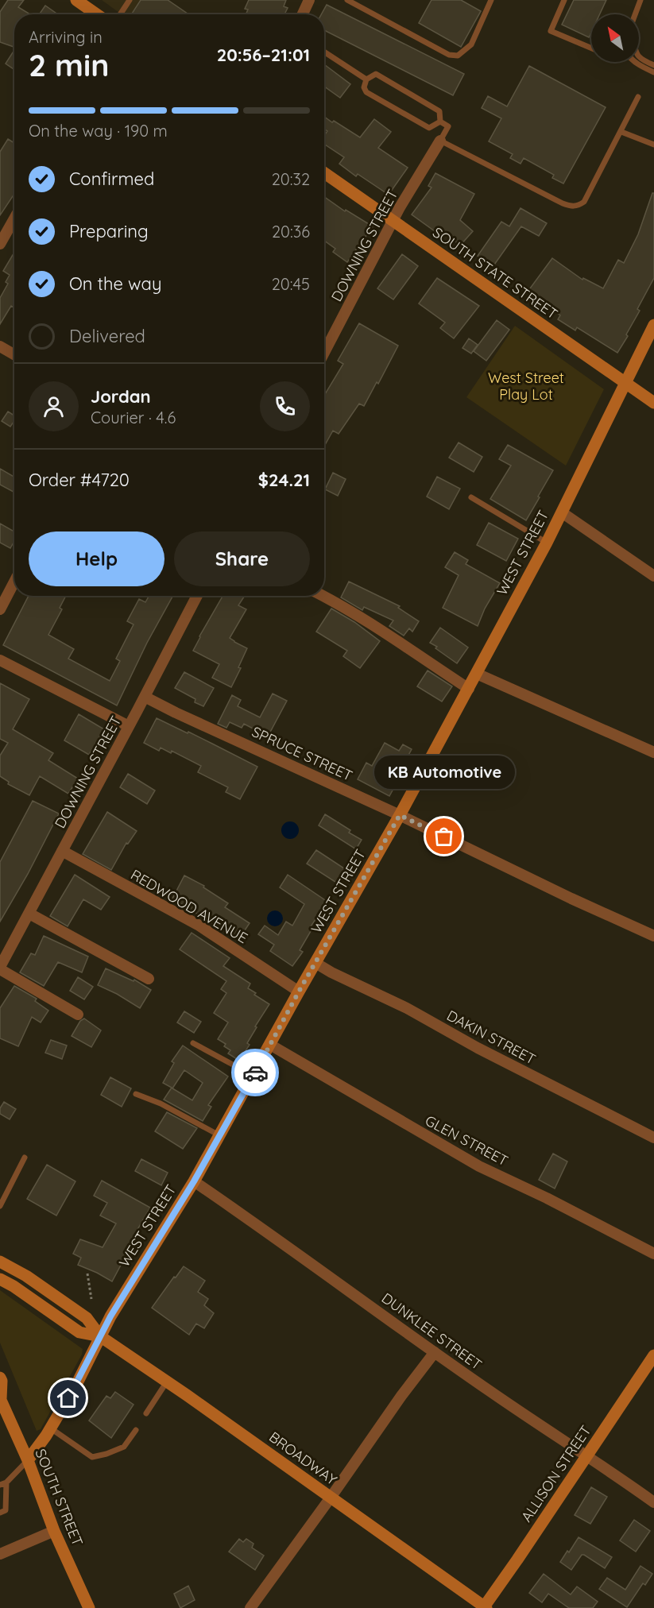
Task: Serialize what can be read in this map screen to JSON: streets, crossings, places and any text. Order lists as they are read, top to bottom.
{
  "streets": {
    "street": [
      "DOWNING STREET",
      "SOUTH STATE STREET",
      "WEST STREET",
      "SPRUCE STREET",
      "REDWOOD AVENUE",
      "DAKIN STREET",
      "GLEN STREET",
      "DUNKLEE STREET",
      "BROADWAY",
      "ALLISON STREET",
      "SOUTH STREET"
    ]
  },
  "crossings": [
    ["DOWNING STREET", "SOUTH STATE STREET"],
    ["DOWNING STREET", "SPRUCE STREET"],
    ["DOWNING STREET", "REDWOOD AVENUE"],
    ["SOUTH STATE STREET", "WEST STREET"],
    ["WEST STREET", "SPRUCE STREET"],
    ["WEST STREET", "REDWOOD AVENUE"],
    ["WEST STREET", "DAKIN STREET"],
    ["WEST STREET", "GLEN STREET"],
    ["WEST STREET", "DUNKLEE STREET"],
    ["WEST STREET", "BROADWAY"],
    ["WEST STREET", "SOUTH STREET"],
    ["DUNKLEE STREET", "ALLISON STREET"],
    ["BROADWAY", "ALLISON STREET"]
  ],
  "parks": ["West Street Play Lot"],
  "places": ["KB Automotive"],
  "north": "top left",
  "page": {
    "heading": ["2 min", "Arriving in", "20:56–21:01"],
    "panel": [
      "Jordan",
      "Courier · 4.6",
      "Order #4720",
      "$24.21"
    ],
    "bar": "On the way · 190 m",
    "list": [
      ["Confirmed", "20:32"],
      ["Preparing", "20:36"],
      ["On the way", "20:45"],
      "Delivered"
    ],
    "buttons": ["Help", "Share"],
    "bubble": "KB Automotive"
  }
}
